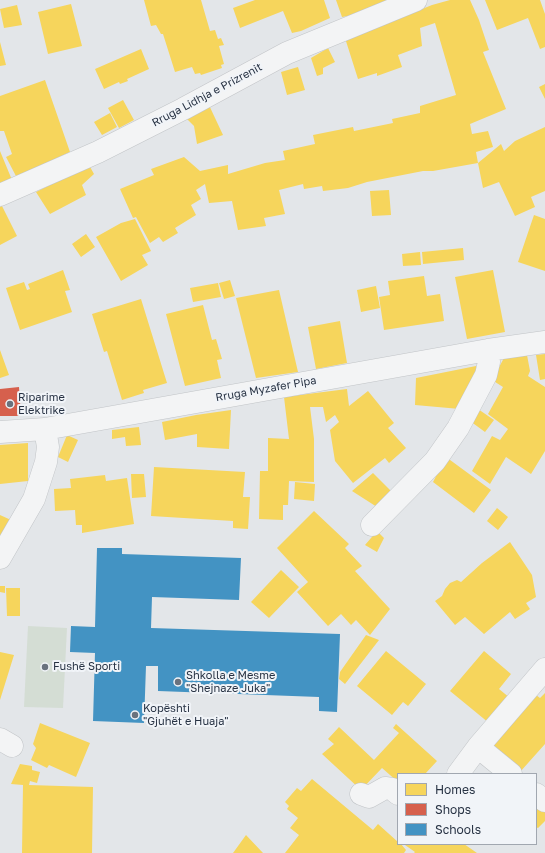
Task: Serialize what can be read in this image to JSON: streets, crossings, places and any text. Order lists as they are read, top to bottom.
{
  "streets": {
    "street": ["Rruga Lidhja e Prizrenit", "Rruga Myzafer Pipa"]
  },
  "places": [
    "Riparime Elektrike",
    "Fushë Sporti",
    "Shkolla e Mesme \"Shejnaze Juka\"",
    "Kopështi \"Gjuhët e Huaja\""
  ],
  "legend": ["Homes", "Shops", "Schools"]
}
